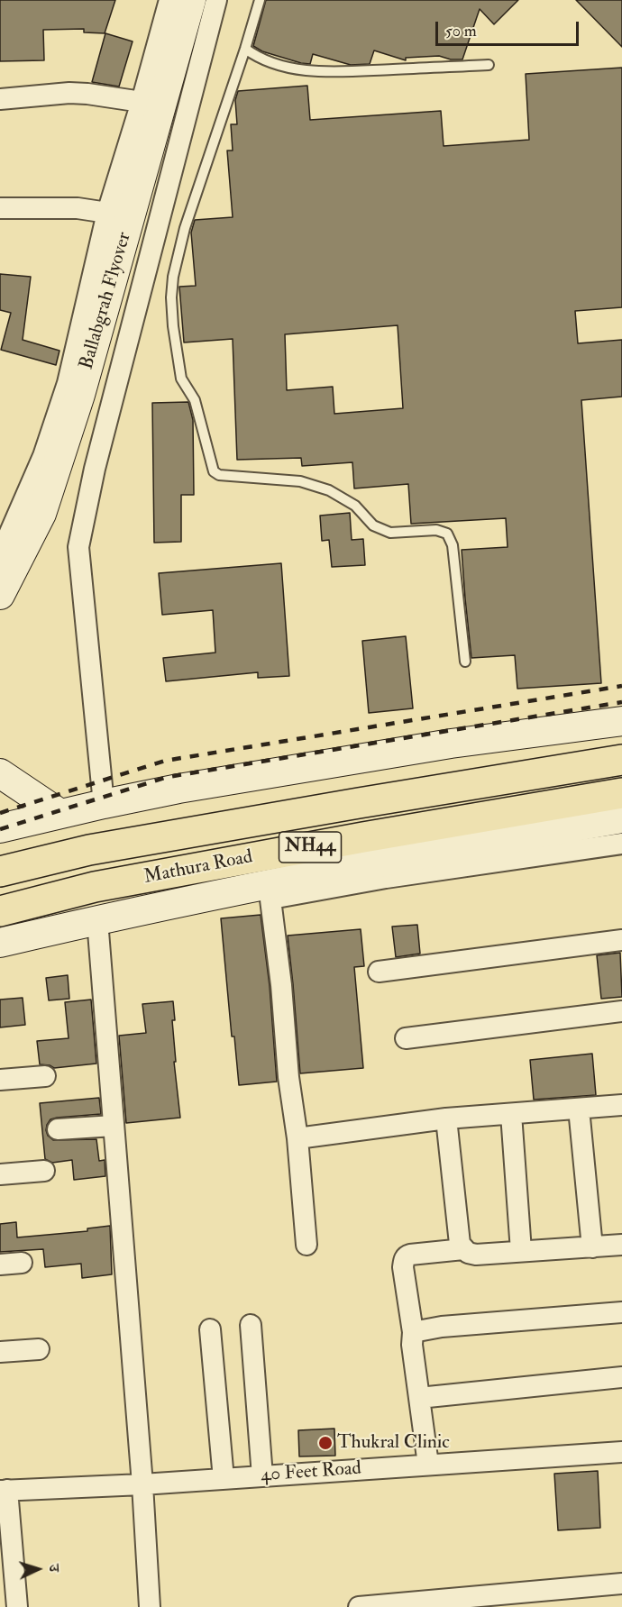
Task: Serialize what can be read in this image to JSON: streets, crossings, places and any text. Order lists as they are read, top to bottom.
{
  "streets": {
    "highway": ["NH44", "Mathura Road"],
    "main road": ["Ballabgrah Flyover"],
    "street": ["40 Feet Road"]
  },
  "places": ["Thukral Clinic"],
  "scale_bar": "50 m",
  "north": "right"
}
